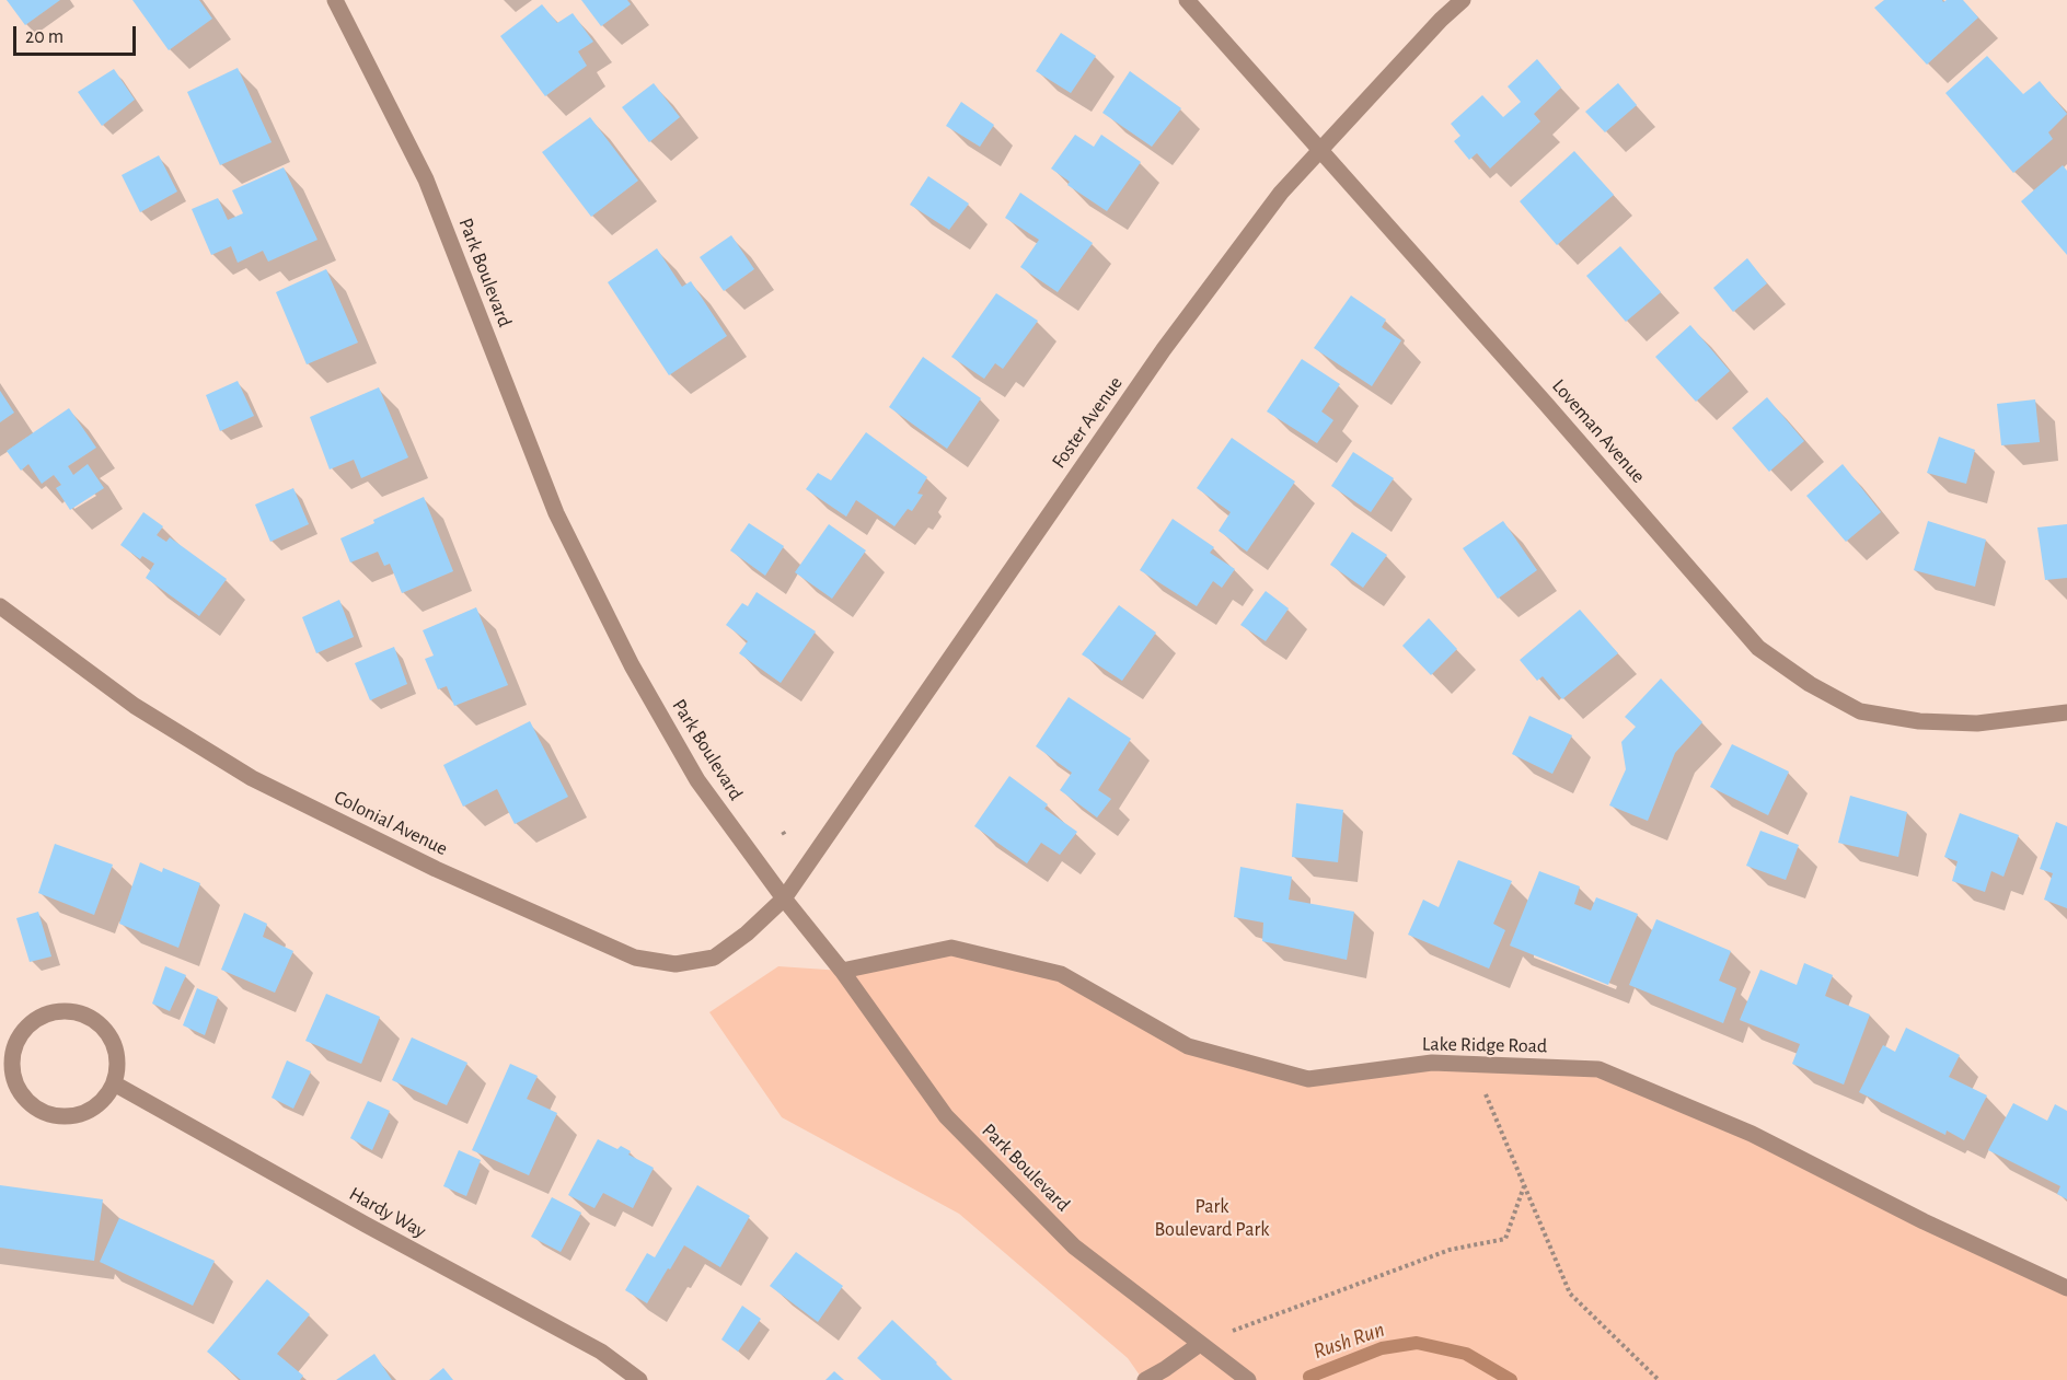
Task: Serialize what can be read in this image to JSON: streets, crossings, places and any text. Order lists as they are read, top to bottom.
{
  "streets": {
    "street": [
      "Park Boulevard",
      "Foster Avenue",
      "Loveman Avenue",
      "Colonial Avenue",
      "Lake Ridge Road",
      "Hardy Way"
    ]
  },
  "crossings": [
    ["Park Boulevard", "Foster Avenue"],
    ["Park Boulevard", "Colonial Avenue"],
    ["Park Boulevard", "Lake Ridge Road"],
    ["Foster Avenue", "Loveman Avenue"],
    ["Foster Avenue", "Colonial Avenue"]
  ],
  "water": ["Rush Run"],
  "parks": ["Park Boulevard Park"],
  "scale_bar": "20 m"
}
